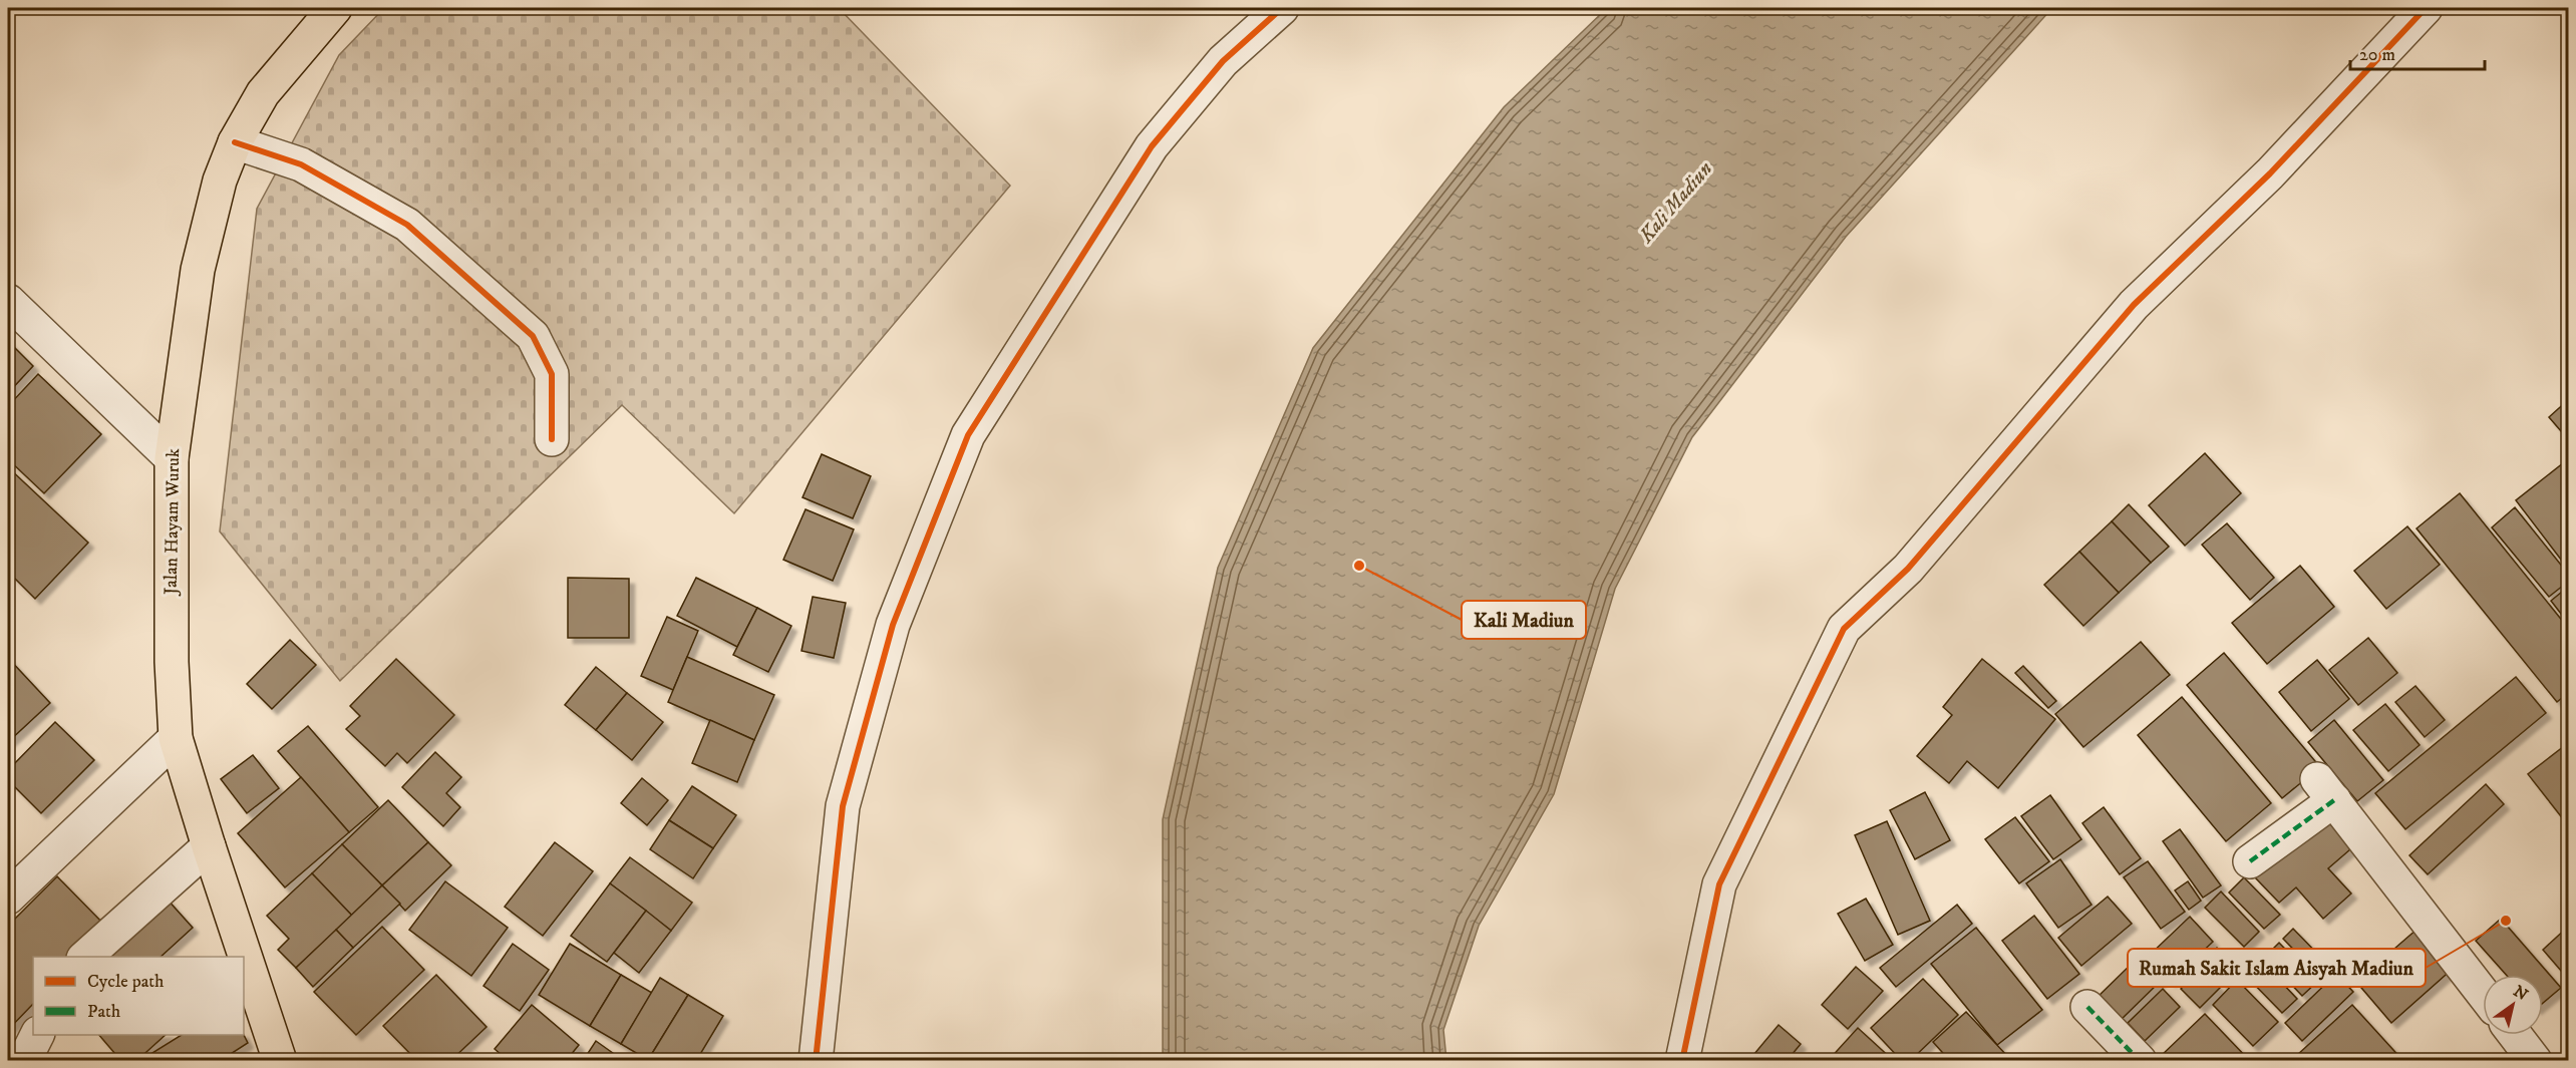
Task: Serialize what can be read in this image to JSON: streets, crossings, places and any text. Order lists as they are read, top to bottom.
{
  "streets": {
    "main road": ["Jalan Hayam Wuruk"]
  },
  "water": ["Kali Madiun"],
  "places": ["Kali Madiun", "Rumah Sakit Islam Aisyah Madiun"],
  "legend": ["Cycle path", "Path"],
  "scale_bar": "20 m",
  "north": "top right"
}
